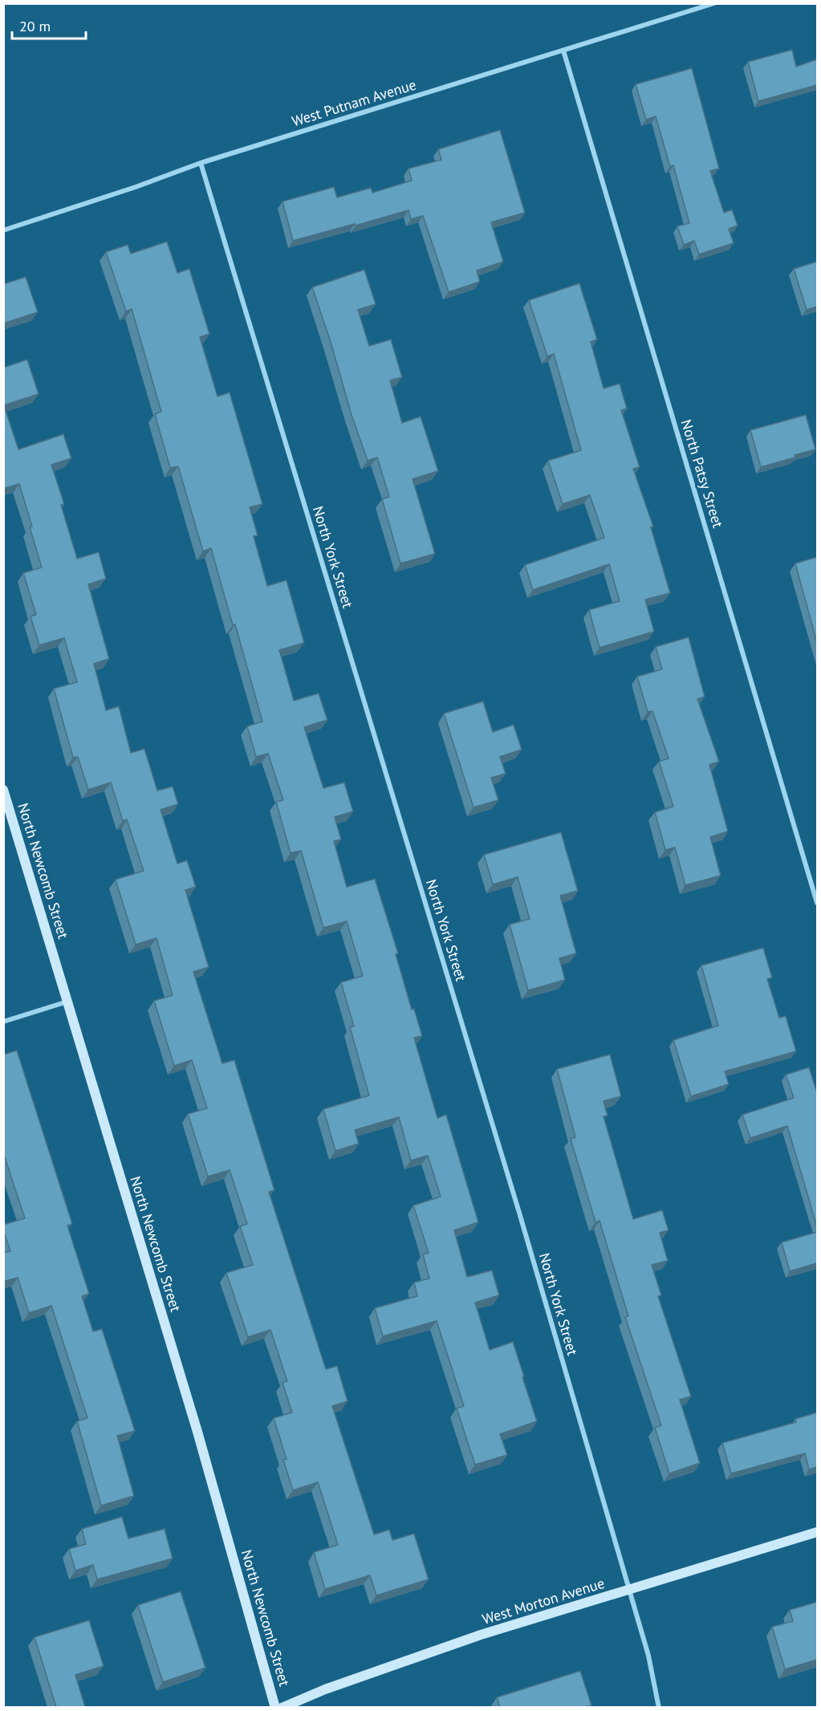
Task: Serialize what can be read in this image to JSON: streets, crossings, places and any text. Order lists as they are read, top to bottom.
{
  "streets": {
    "main road": ["North Newcomb Street", "West Morton Avenue"],
    "street": ["West Putnam Avenue", "North Patsy Street", "North York Street"]
  },
  "crossings": [
    ["West Putnam Avenue", "North Patsy Street"],
    ["West Putnam Avenue", "North York Street"],
    ["North York Street", "West Morton Avenue"]
  ],
  "scale_bar": "20 m"
}
